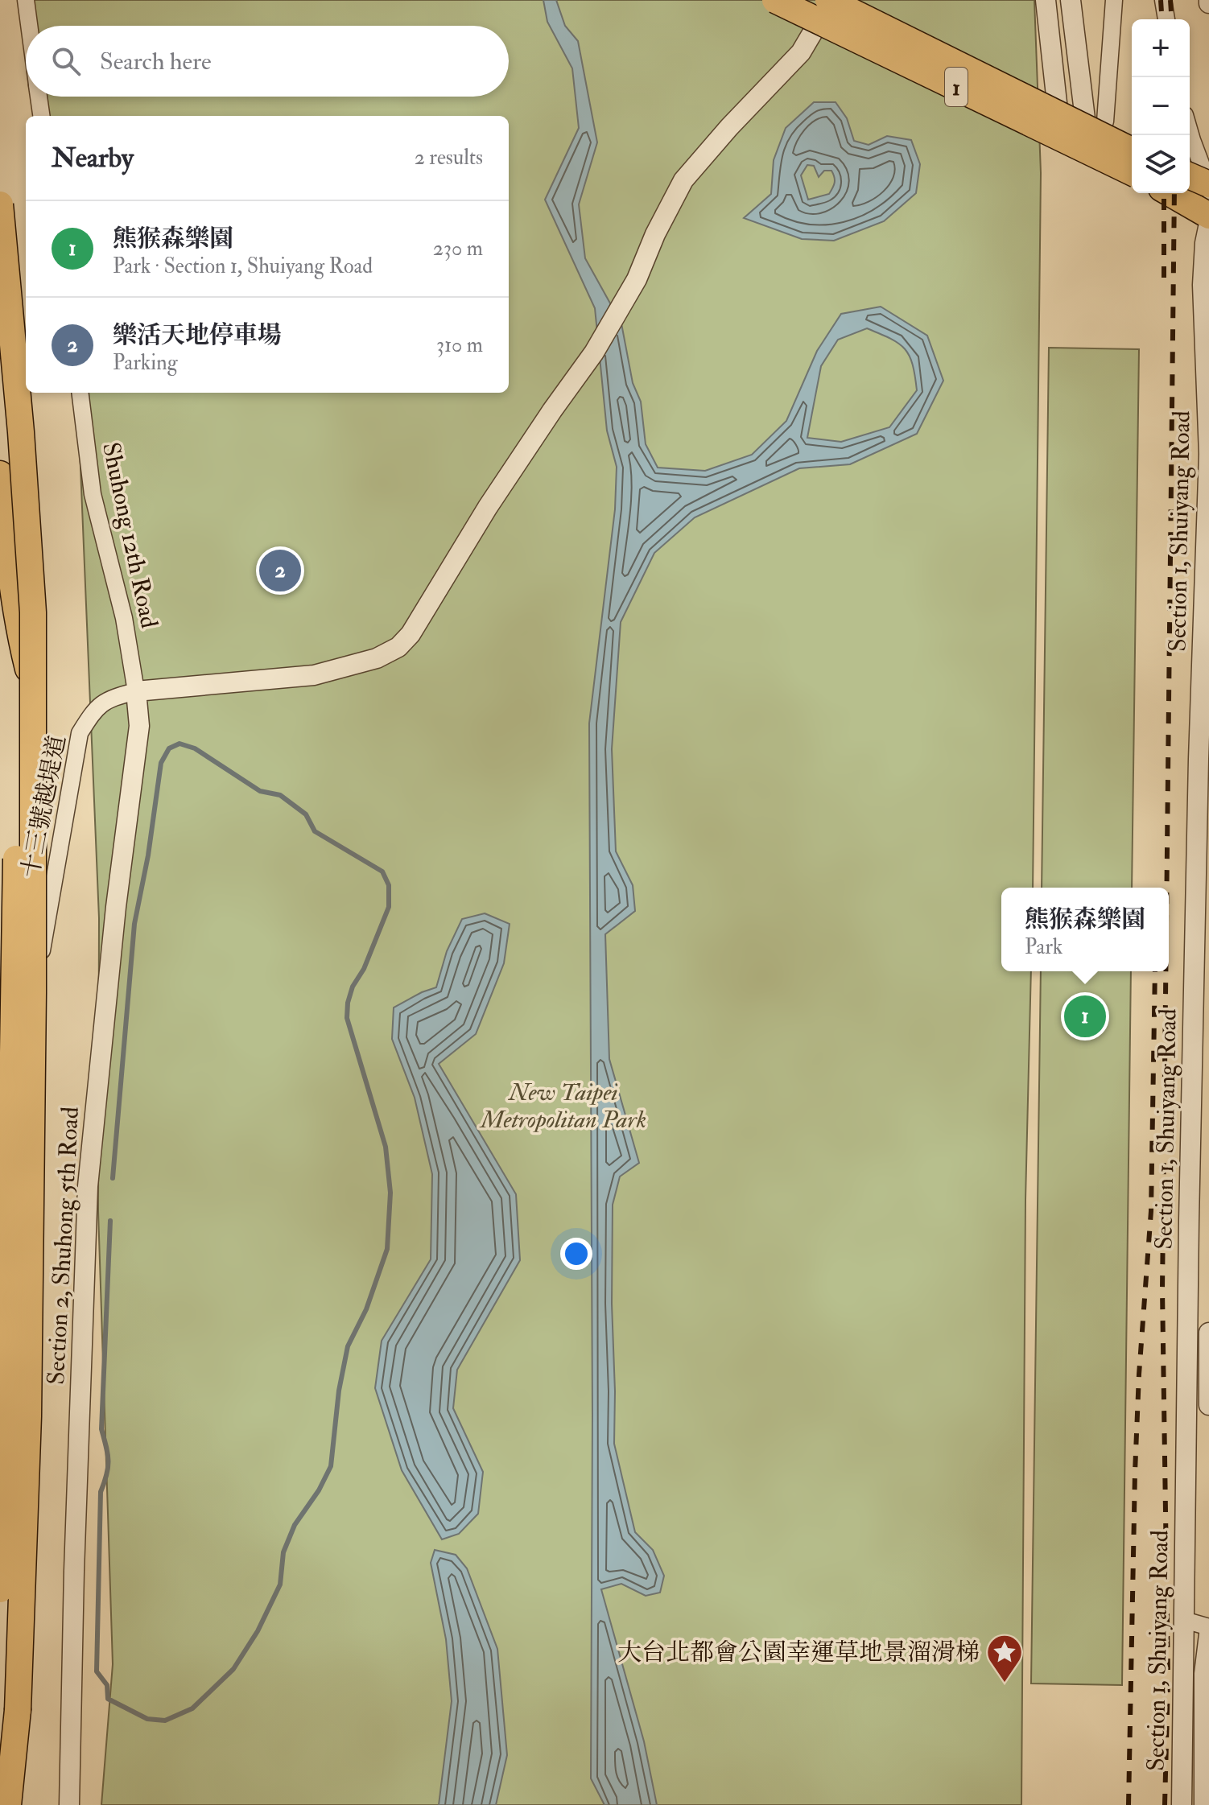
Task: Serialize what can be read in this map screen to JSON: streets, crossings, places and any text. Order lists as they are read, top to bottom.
{
  "streets": {
    "highway": ["1"],
    "street": [
      "Section 1, Shuiyang Road",
      "Shuhong 12th Road",
      "十三號越堤道",
      "Section 2, Shuhong 5th Road"
    ]
  },
  "crossings": [
    ["Shuhong 12th Road", "十三號越堤道"],
    ["Shuhong 12th Road", "Section 2, Shuhong 5th Road"],
    ["十三號越堤道", "Section 2, Shuhong 5th Road"]
  ],
  "parks": ["New Taipei Metropolitan Park"],
  "places": {
    "place": ["大台北都會公園幸運草地景溜滑梯"]
  },
  "page": {
    "map_buttons": ["+", "−"],
    "search": "Search here",
    "heading": ["Nearby", "2 results"],
    "list": [
      {
        "mark": "1",
        "name": "熊猴森樂園",
        "note": "Park · Section 1, Shuiyang Road",
        "value": "230 m"
      },
      {
        "mark": "2",
        "name": "樂活天地停車場",
        "note": "Parking",
        "value": "310 m"
      }
    ],
    "pins": ["2", "1"],
    "popup": ["熊猴森樂園", "Park"]
  }
}
